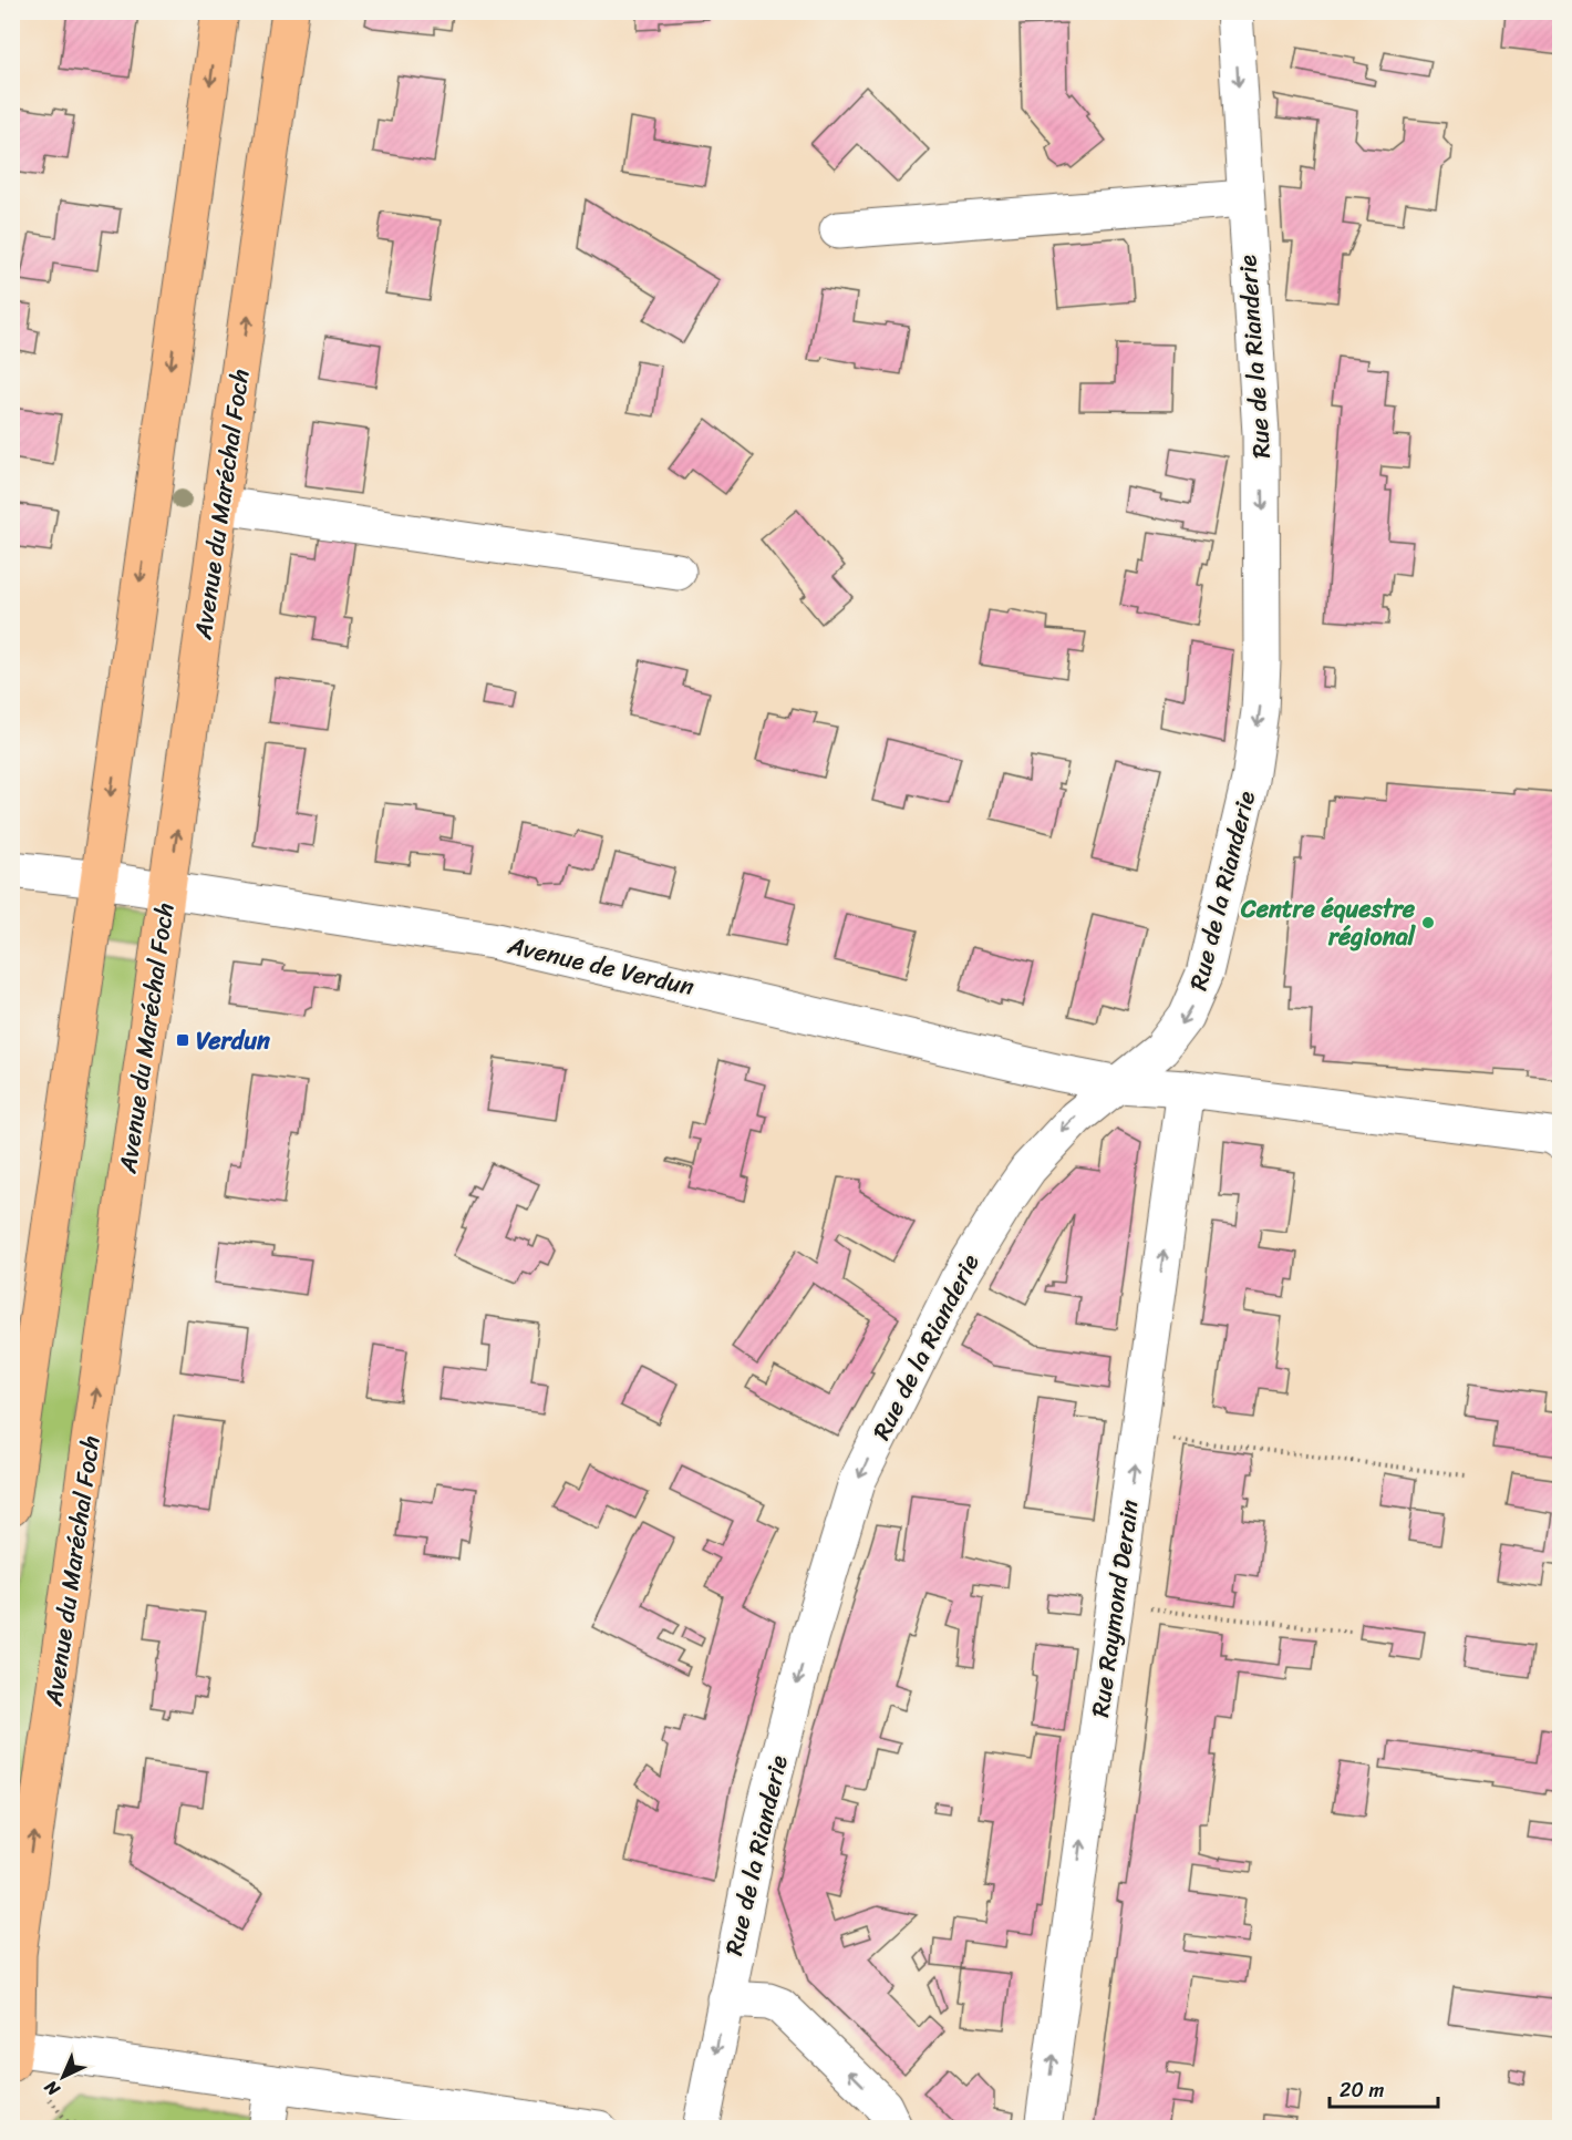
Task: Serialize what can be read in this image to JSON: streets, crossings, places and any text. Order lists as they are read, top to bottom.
{
  "streets": {
    "main road": ["Avenue du Maréchal Foch"],
    "street": ["Rue de la Rianderie", "Avenue de Verdun", "Rue Raymond Derain"]
  },
  "crossings": [
    ["Rue de la Rianderie", "Avenue de Verdun"],
    ["Avenue du Maréchal Foch", "Avenue de Verdun"],
    ["Avenue de Verdun", "Rue Raymond Derain"]
  ],
  "one_way": ["Rue de la Rianderie", "Rue Raymond Derain"],
  "places": {
    "other": ["Centre équestre régional"],
    "transit": ["Verdun"]
  },
  "scale_bar": "20 m",
  "north": "bottom left"
}
